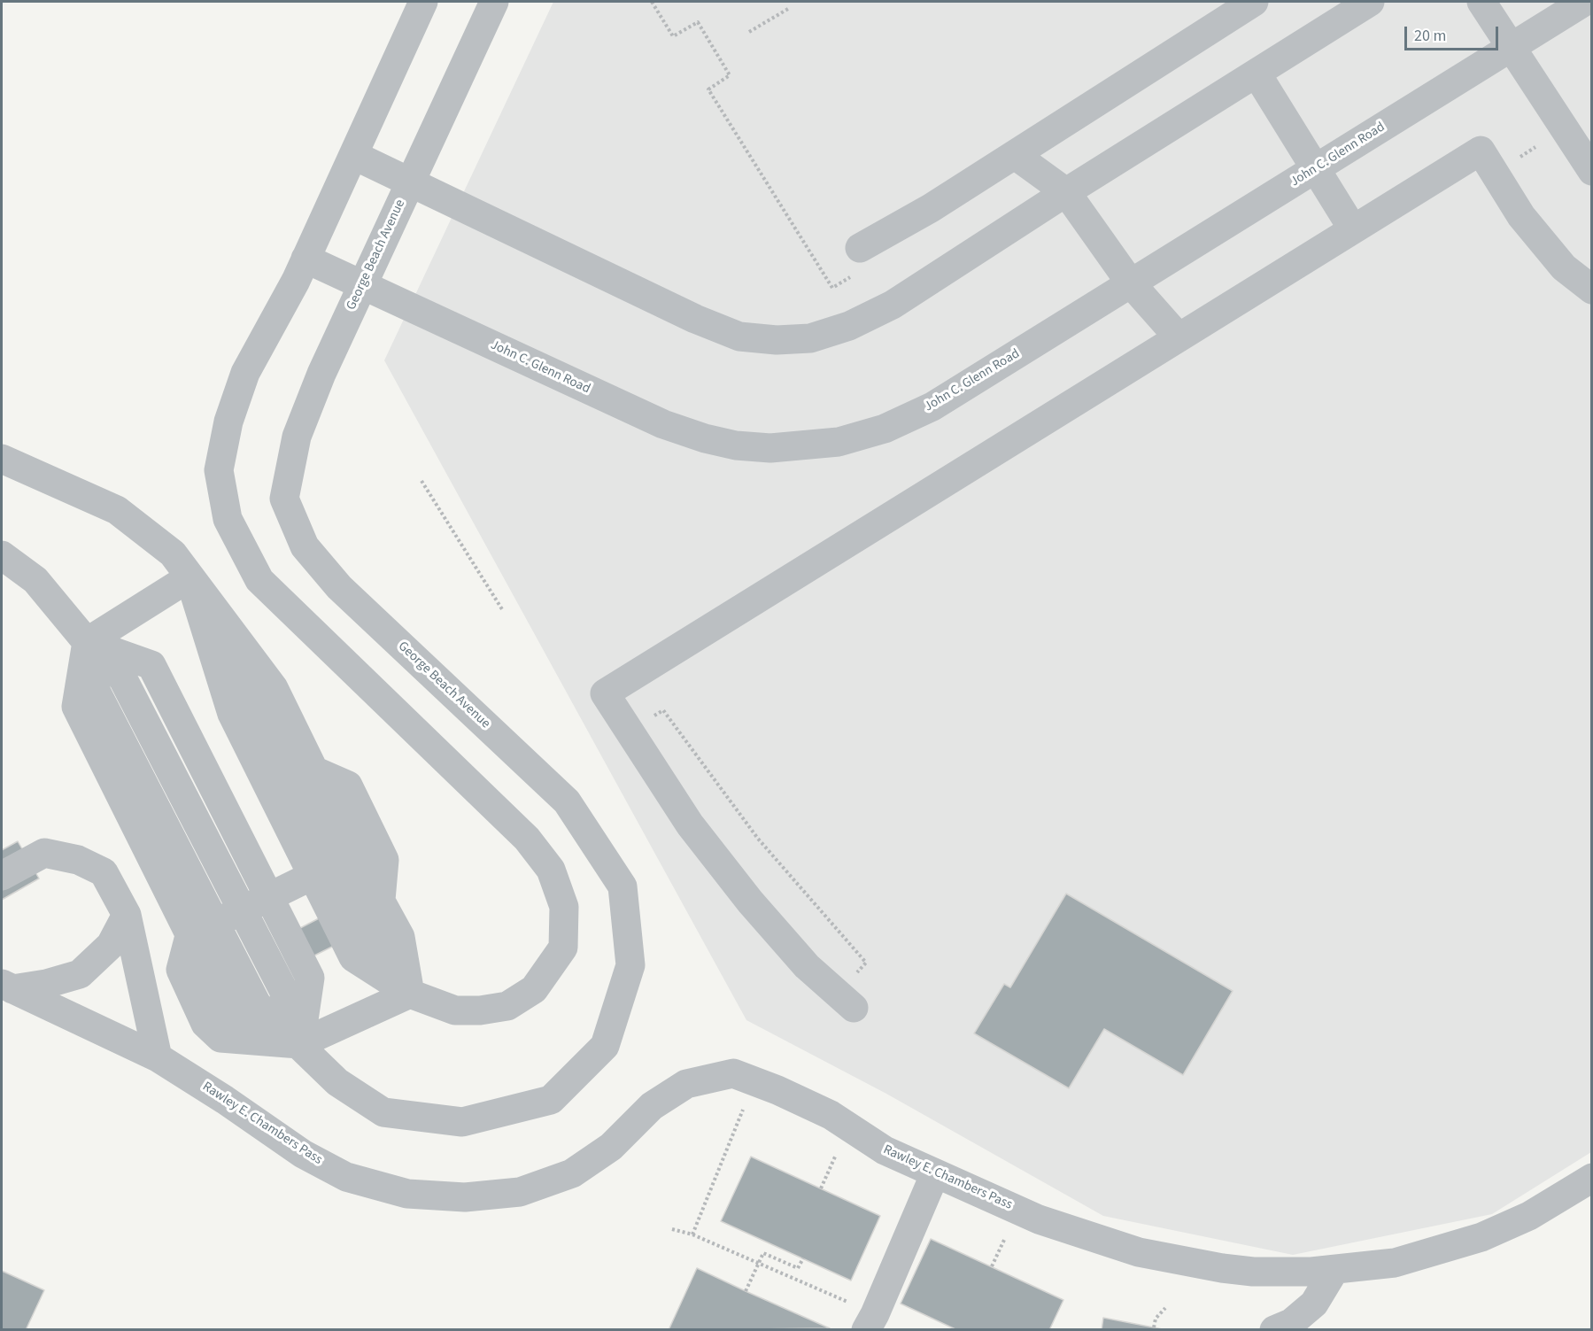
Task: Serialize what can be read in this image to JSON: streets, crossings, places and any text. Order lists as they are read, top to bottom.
{
  "streets": {
    "street": ["John C. Glenn Road", "George Beach Avenue", "Rawley E. Chambers Pass"]
  },
  "crossings": [
    ["John C. Glenn Road", "George Beach Avenue"]
  ],
  "scale_bar": "20 m"
}
